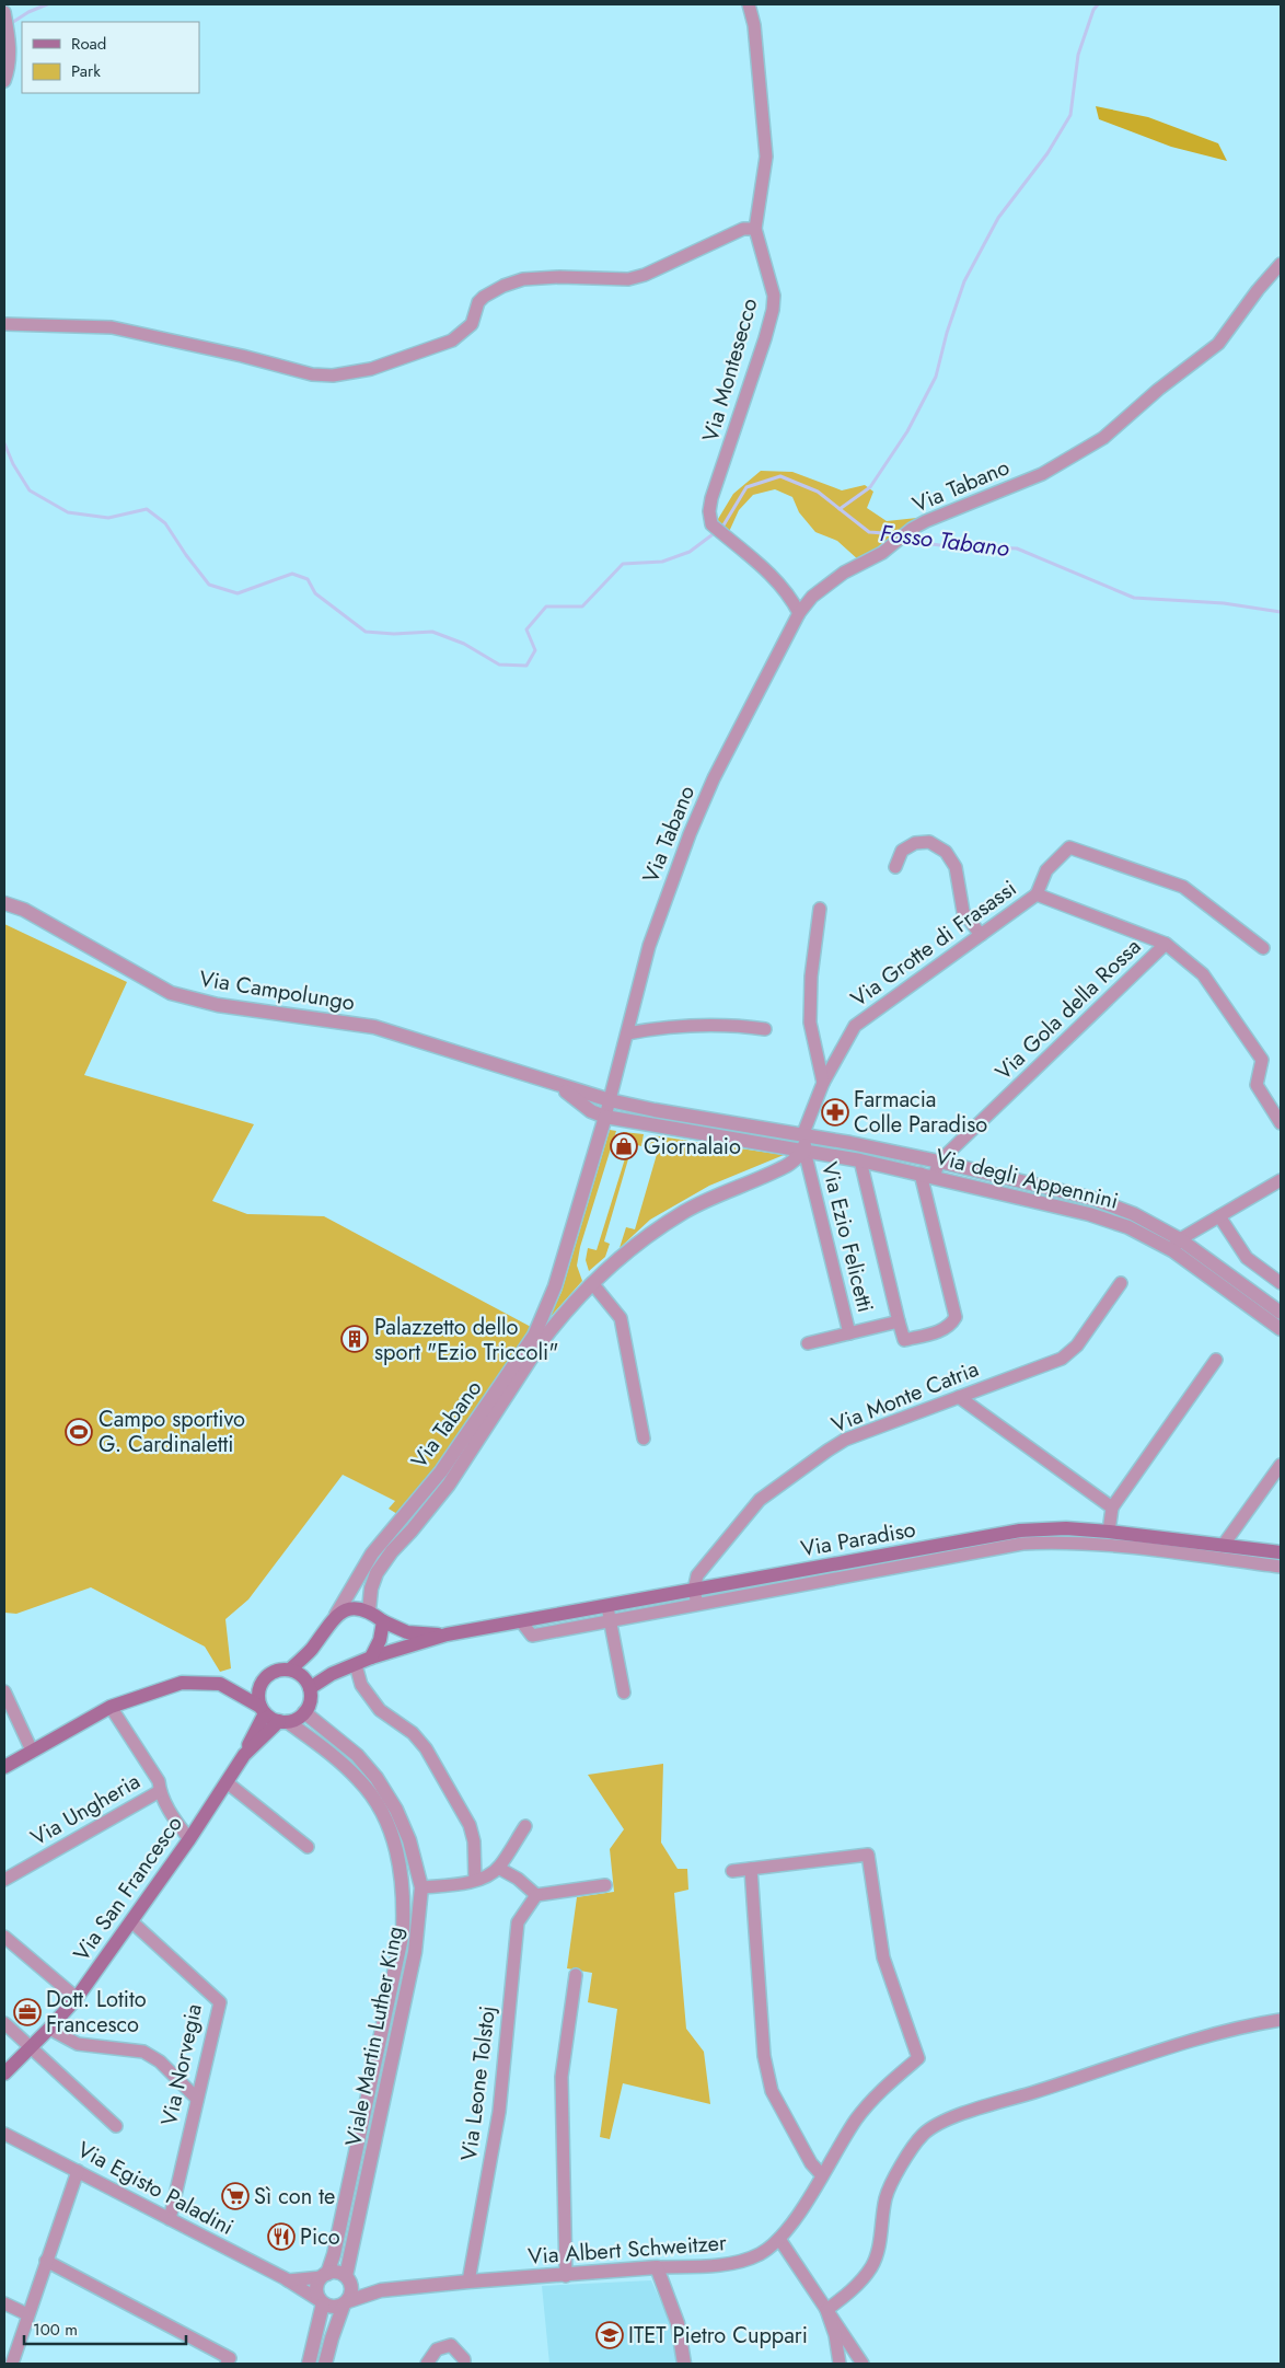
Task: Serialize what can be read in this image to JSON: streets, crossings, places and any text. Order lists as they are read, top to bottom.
{
  "streets": {
    "main road": ["Via Paradiso", "Via San Francesco"],
    "street": [
      "Via Montesecco",
      "Via Tabano",
      "Via Grotte di Frasassi",
      "Via Campolungo",
      "Via Gola della Rossa",
      "Via degli Appennini",
      "Via Ezio Felicetti",
      "Via Monte Catria",
      "Via Ungheria",
      "Viale Martin Luther King",
      "Via Norvegia",
      "Via Leone Tolstoj",
      "Via Egisto Paladini",
      "Via Albert Schweitzer"
    ]
  },
  "crossings": [
    ["Via Montesecco", "Via Tabano"],
    ["Via Tabano", "Via Campolungo"],
    ["Via Tabano", "Via degli Appennini"],
    ["Via Tabano", "Via Ezio Felicetti"],
    ["Via Grotte di Frasassi", "Via Gola della Rossa"],
    ["Via Grotte di Frasassi", "Via degli Appennini"],
    ["Via Campolungo", "Via degli Appennini"],
    ["Via Gola della Rossa", "Via degli Appennini"],
    ["Via degli Appennini", "Via Ezio Felicetti"],
    ["Via Monte Catria", "Via Paradiso"],
    ["Via San Francesco", "Viale Martin Luther King"],
    ["Via San Francesco", "Via Norvegia"],
    ["Viale Martin Luther King", "Via Egisto Paladini"],
    ["Viale Martin Luther King", "Via Albert Schweitzer"],
    ["Via Norvegia", "Via Egisto Paladini"],
    ["Via Leone Tolstoj", "Via Albert Schweitzer"],
    ["Via Egisto Paladini", "Via Albert Schweitzer"]
  ],
  "water": ["Fosso Tabano"],
  "places": {
    "pharmacy": ["Farmacia Colle Paradiso"],
    "shop": ["Giornalaio"],
    "building": ["Palazzetto dello sport \"Ezio Triccoli\""],
    "sports": ["Campo sportivo G. Cardinaletti"],
    "office": ["Dott. Lotito Francesco"],
    "supermarket": ["Sì con te"],
    "restaurant": ["Pico"],
    "school or university": ["ITET Pietro Cuppari"]
  },
  "legend": ["Road", "Park"],
  "scale_bar": "100 m"
}
